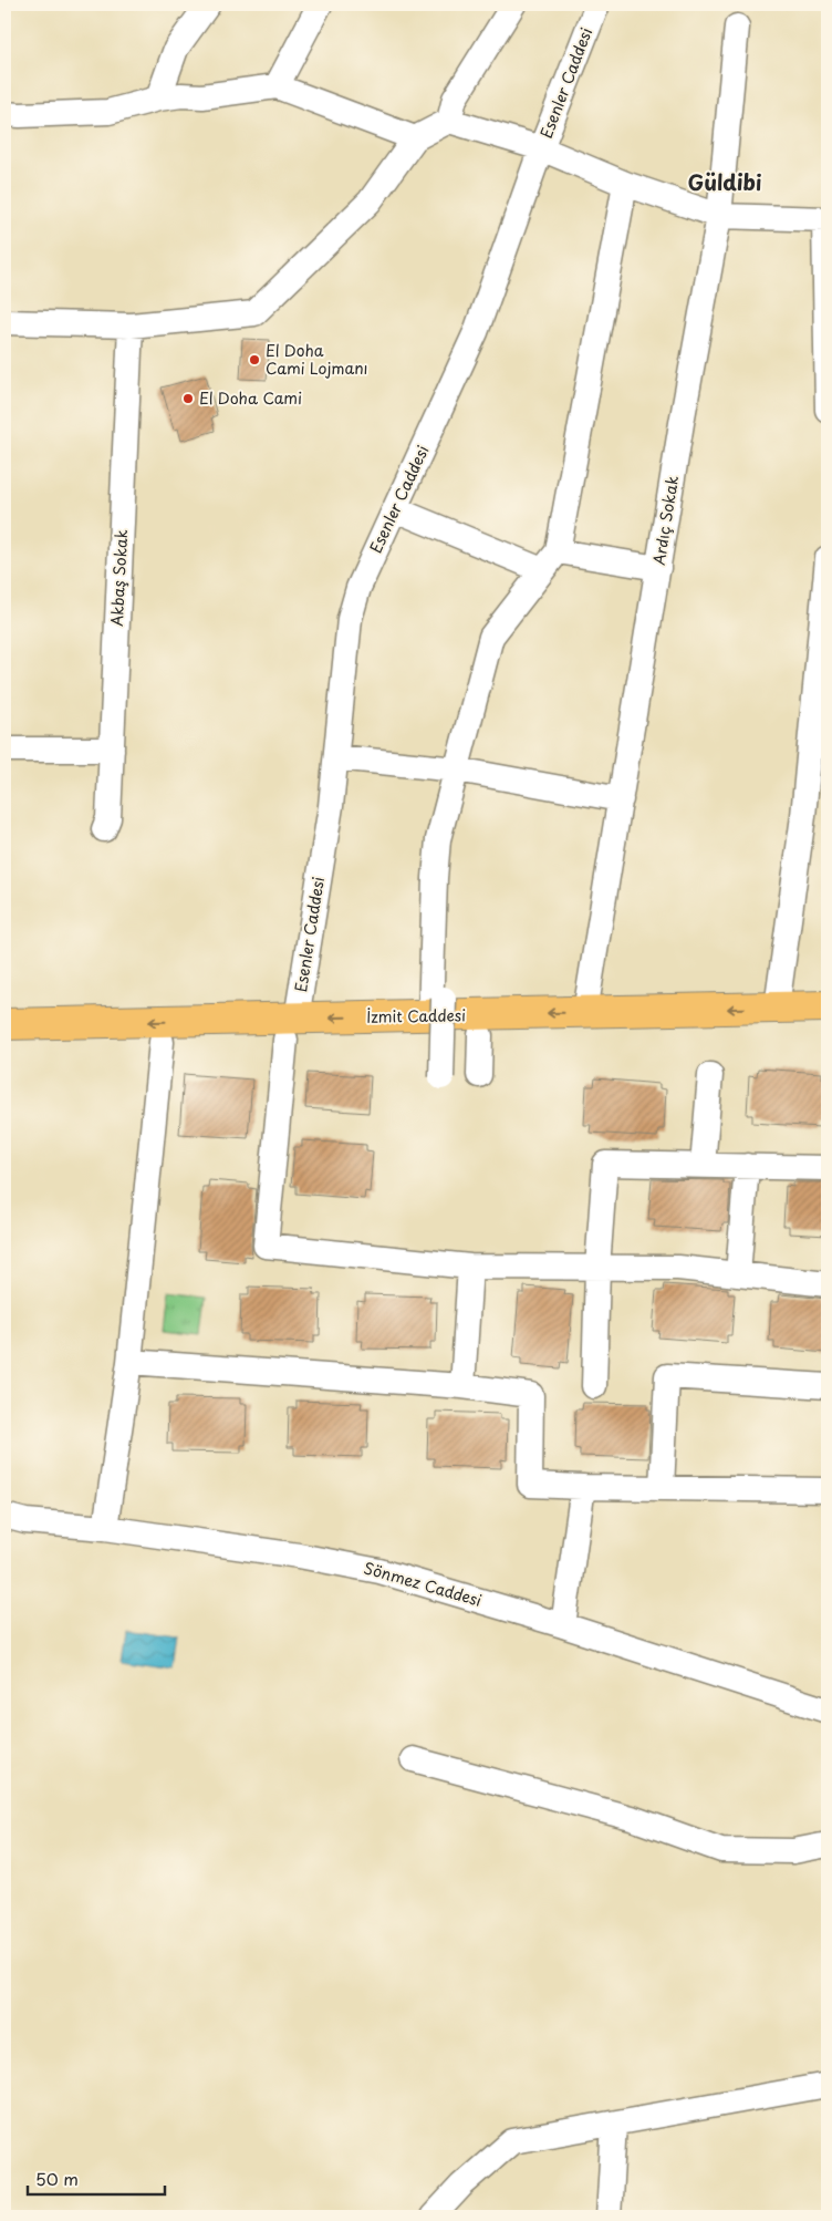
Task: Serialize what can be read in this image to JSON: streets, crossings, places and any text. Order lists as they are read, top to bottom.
{
  "streets": {
    "main road": ["İzmit Caddesi"],
    "street": [
      "Esenler Caddesi",
      "Ardıç Sokak",
      "Akbaş Sokak",
      "Sönmez Caddesi"
    ]
  },
  "crossings": [
    ["Esenler Caddesi", "İzmit Caddesi"],
    ["Ardıç Sokak", "İzmit Caddesi"]
  ],
  "districts": ["Güldibi"],
  "places": ["El Doha Cami Lojmanı", "El Doha Cami"],
  "scale_bar": "50 m"
}
